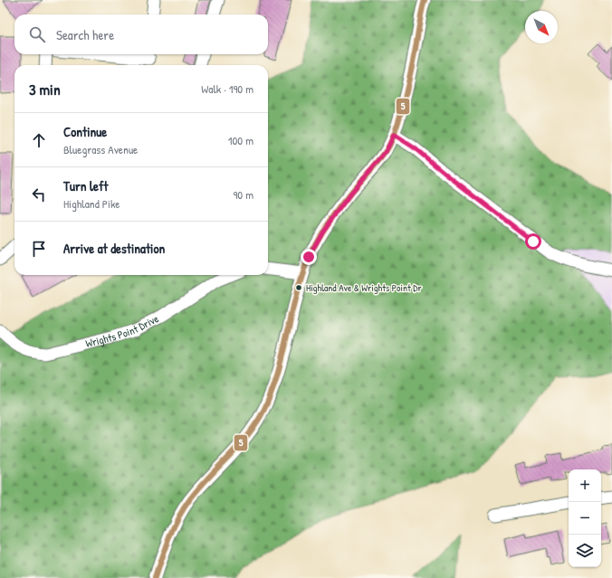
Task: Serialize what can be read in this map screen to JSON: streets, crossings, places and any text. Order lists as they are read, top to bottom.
{
  "streets": {
    "street": ["Wrights Point Drive"]
  },
  "places": ["Highland Ave & Wrights Point Dr"],
  "lines": ["transit line 5"],
  "north": "bottom right",
  "page": {
    "search": "Search here",
    "heading": ["3 min", "Walk · 190 m"],
    "list": [
      ["Continue", "Bluegrass Avenue", "100 m"],
      ["Turn left", "Highland Pike", "90 m"],
      "Arrive at destination"
    ],
    "map_buttons": ["+", "−"]
  }
}
